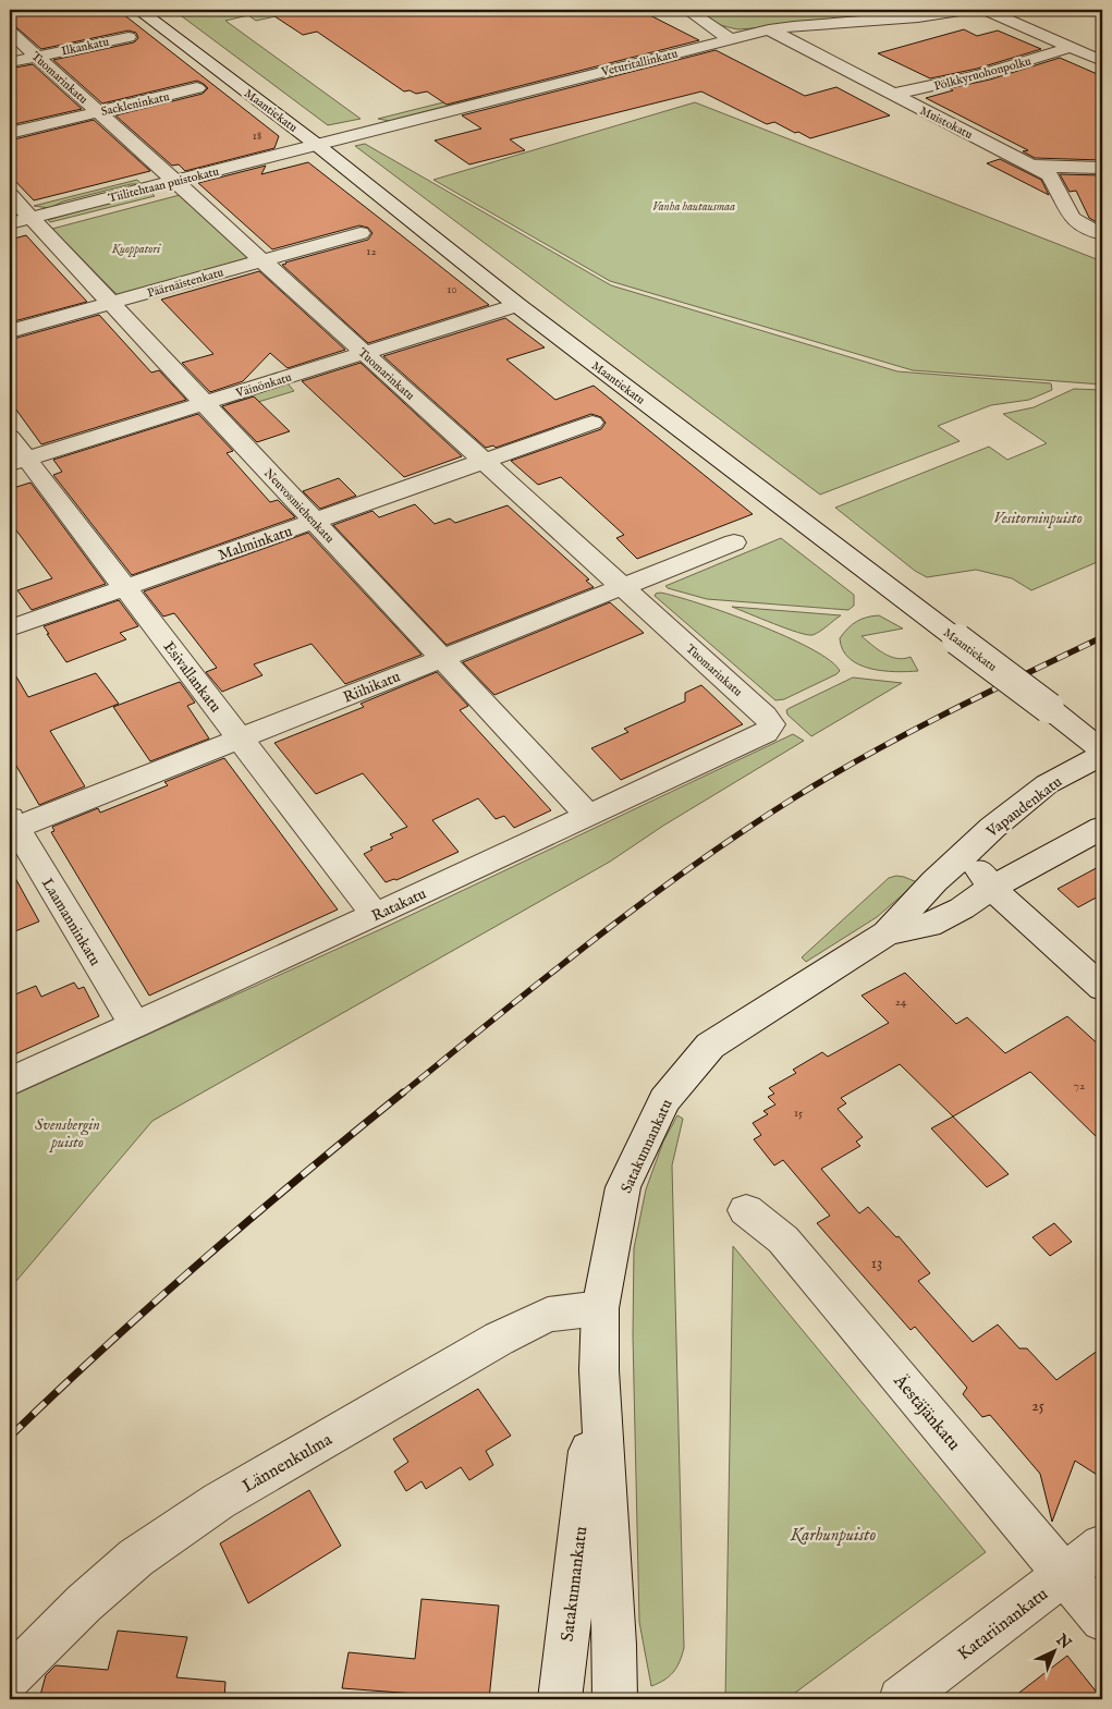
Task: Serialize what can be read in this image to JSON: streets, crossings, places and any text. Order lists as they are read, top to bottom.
{
  "streets": {
    "street": [
      "Ilkankatu",
      "Veturitallinkatu",
      "Pölkkyruohonpolku",
      "Tuomarinkatu",
      "Sackleninkatu",
      "Maantiekatu",
      "Muistokatu",
      "Tiilitehtaan puistokatu",
      "Päärnäistenkatu",
      "Väinönkatu",
      "Neuvosmiehenkatu",
      "Malminkatu",
      "Esivallankatu",
      "Riihikatu",
      "Vapaudenkatu",
      "Ratakatu",
      "Laamanninkatu",
      "Satakunnankatu",
      "Äestäjänkatu",
      "Lännenkulma",
      "Katariinankatu"
    ]
  },
  "crossings": [
    ["Ilkankatu", "Tuomarinkatu"],
    ["Veturitallinkatu", "Maantiekatu"],
    ["Veturitallinkatu", "Muistokatu"],
    ["Veturitallinkatu", "Tiilitehtaan puistokatu"],
    ["Pölkkyruohonpolku", "Muistokatu"],
    ["Tuomarinkatu", "Sackleninkatu"],
    ["Tuomarinkatu", "Tiilitehtaan puistokatu"],
    ["Tuomarinkatu", "Päärnäistenkatu"],
    ["Tuomarinkatu", "Väinönkatu"],
    ["Tuomarinkatu", "Malminkatu"],
    ["Tuomarinkatu", "Riihikatu"],
    ["Tuomarinkatu", "Ratakatu"],
    ["Maantiekatu", "Tiilitehtaan puistokatu"],
    ["Maantiekatu", "Väinönkatu"],
    ["Tiilitehtaan puistokatu", "Neuvosmiehenkatu"],
    ["Päärnäistenkatu", "Neuvosmiehenkatu"],
    ["Väinönkatu", "Neuvosmiehenkatu"],
    ["Väinönkatu", "Esivallankatu"],
    ["Neuvosmiehenkatu", "Malminkatu"],
    ["Neuvosmiehenkatu", "Riihikatu"],
    ["Neuvosmiehenkatu", "Ratakatu"],
    ["Malminkatu", "Esivallankatu"],
    ["Esivallankatu", "Riihikatu"],
    ["Esivallankatu", "Ratakatu"],
    ["Riihikatu", "Laamanninkatu"],
    ["Vapaudenkatu", "Satakunnankatu"],
    ["Ratakatu", "Laamanninkatu"],
    ["Satakunnankatu", "Lännenkulma"],
    ["Äestäjänkatu", "Katariinankatu"]
  ],
  "parks": [
    "Vanha hautausmaa",
    "Kuoppatori",
    "Vesitorninpuisto",
    "Svensbergin puisto",
    "Karhunpuisto"
  ],
  "house_numbers": [
    "18",
    "12",
    "10",
    "24",
    "72",
    "15",
    "13",
    "25"
  ],
  "north": "top right"
}
